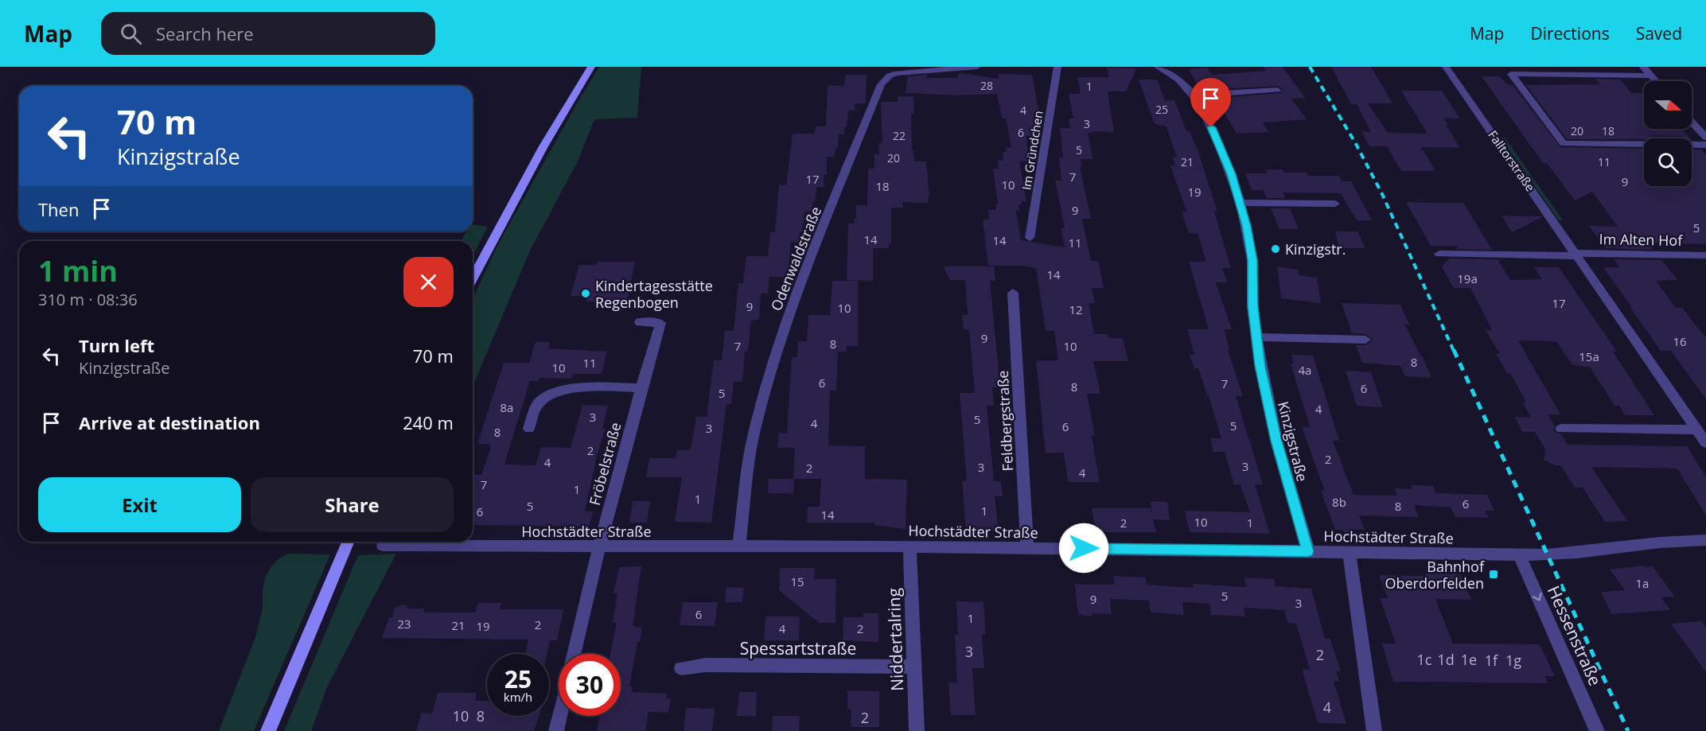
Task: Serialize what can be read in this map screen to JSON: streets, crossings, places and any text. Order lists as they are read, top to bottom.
{
  "streets": {
    "street": [
      "Im Gründchen",
      "Falltorstraße",
      "Im Alten Hof",
      "Odenwaldstraße",
      "Feldbergstraße",
      "Kinzigstraße",
      "Fröbelstraße",
      "Hochstädter Straße",
      "Hessenstraße",
      "Niddertalring",
      "Spessartstraße"
    ]
  },
  "crossings": [
    ["Falltorstraße", "Im Alten Hof"],
    ["Odenwaldstraße", "Hochstädter Straße"],
    ["Feldbergstraße", "Hochstädter Straße"],
    ["Kinzigstraße", "Hochstädter Straße"],
    ["Fröbelstraße", "Hochstädter Straße"],
    ["Hochstädter Straße", "Hessenstraße"],
    ["Hochstädter Straße", "Niddertalring"],
    ["Niddertalring", "Spessartstraße"]
  ],
  "one_way": ["Hessenstraße"],
  "places": {
    "other": ["Kinzigstr.", "Kindertagesstätte Regenbogen"],
    "transit": ["Bahnhof Oberdorfelden"]
  },
  "house_numbers": [
    "28",
    "1",
    "25",
    "4",
    "3",
    "20",
    "18",
    "6",
    "22",
    "5",
    "20",
    "21",
    "11",
    "7",
    "17",
    "9",
    "10",
    "18",
    "19",
    "9",
    "5",
    "14",
    "14",
    "11",
    "14",
    "19a",
    "17",
    "9",
    "10",
    "12",
    "9",
    "16",
    "8",
    "7",
    "10",
    "15a",
    "8",
    "11",
    "10",
    "4a",
    "6",
    "7",
    "8",
    "6",
    "5",
    "8a",
    "4",
    "3",
    "5",
    "4",
    "5",
    "6",
    "3",
    "8",
    "2",
    "2",
    "4",
    "3",
    "3",
    "2",
    "4",
    "7",
    "1",
    "1",
    "8b",
    "6",
    "5",
    "8",
    "1",
    "6",
    "14",
    "10",
    "2",
    "1",
    "15",
    "1a",
    "5",
    "9",
    "3",
    "6",
    "1",
    "23",
    "2",
    "21",
    "19",
    "4",
    "2",
    "3",
    "2",
    "1c",
    "1d",
    "1e",
    "1f",
    "1g",
    "4",
    "10",
    "8",
    "2"
  ],
  "north": "right",
  "page": {
    "header": "Map",
    "search": "Search here",
    "nav": ["Map", "Directions", "Saved"],
    "turn": ["70 m", "Kinzigstraße"],
    "then": "Then",
    "heading": ["1 min", "310 m · 08:36"],
    "list": [
      {
        "name": "Turn left",
        "note": "Kinzigstraße",
        "value": "70 m"
      },
      {
        "name": "Arrive at destination",
        "value": "240 m"
      }
    ],
    "buttons": ["Exit", "Share"],
    "speed": "25 km/h",
    "limit": "30"
  }
}
